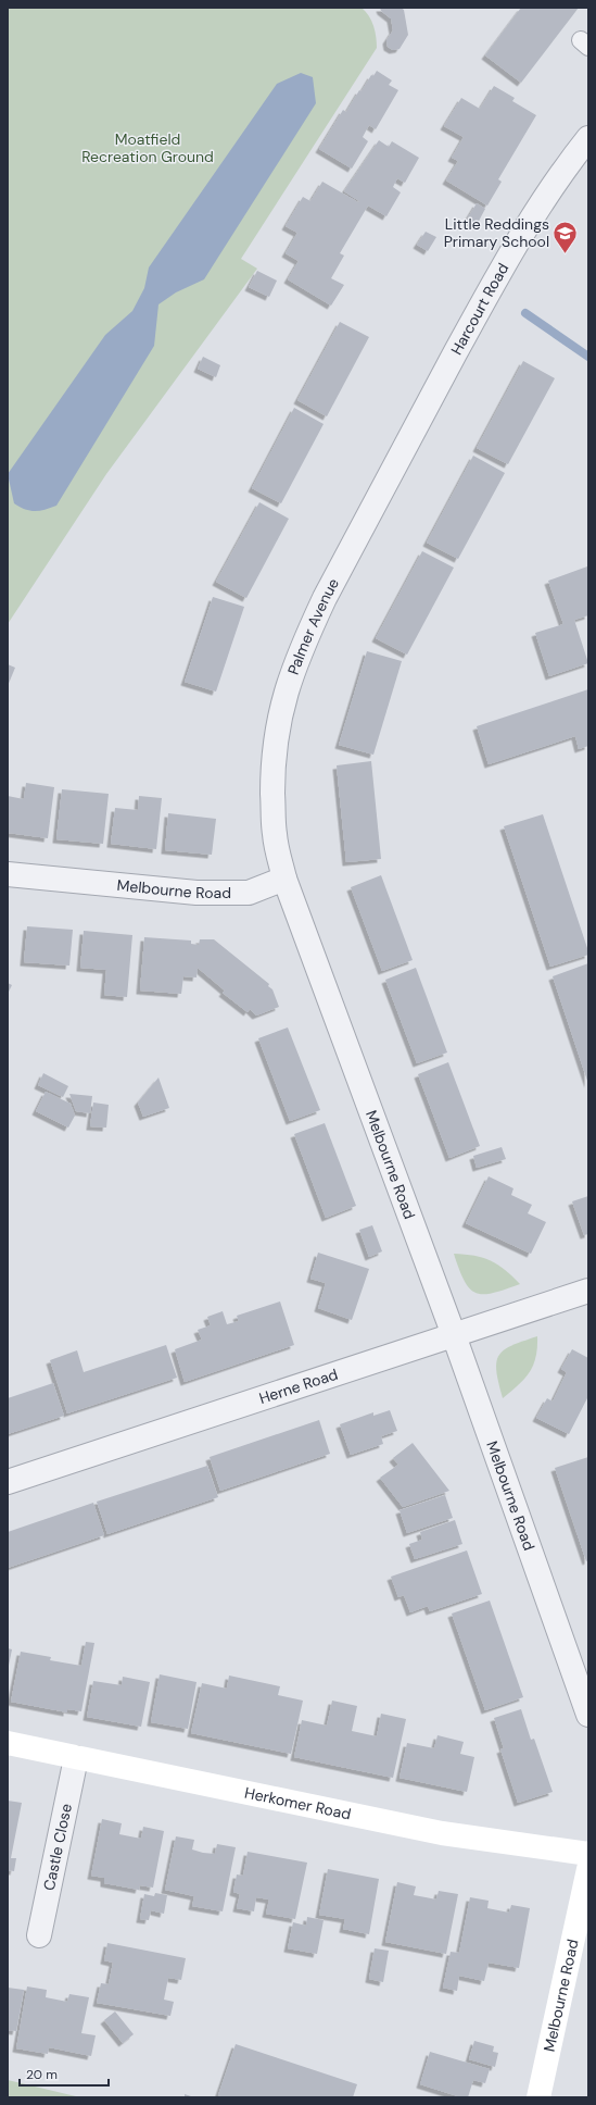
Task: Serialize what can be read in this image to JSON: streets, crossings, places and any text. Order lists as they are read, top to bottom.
{
  "streets": {
    "street": [
      "Harcourt Road",
      "Palmer Avenue",
      "Melbourne Road",
      "Herne Road",
      "Herkomer Road",
      "Castle Close"
    ]
  },
  "crossings": [
    ["Harcourt Road", "Palmer Avenue"],
    ["Palmer Avenue", "Melbourne Road"],
    ["Melbourne Road", "Herne Road"],
    ["Herkomer Road", "Castle Close"]
  ],
  "parks": ["Moatfield Recreation Ground"],
  "places": {
    "school or university": ["Little Reddings Primary School"]
  },
  "scale_bar": "20 m"
}
